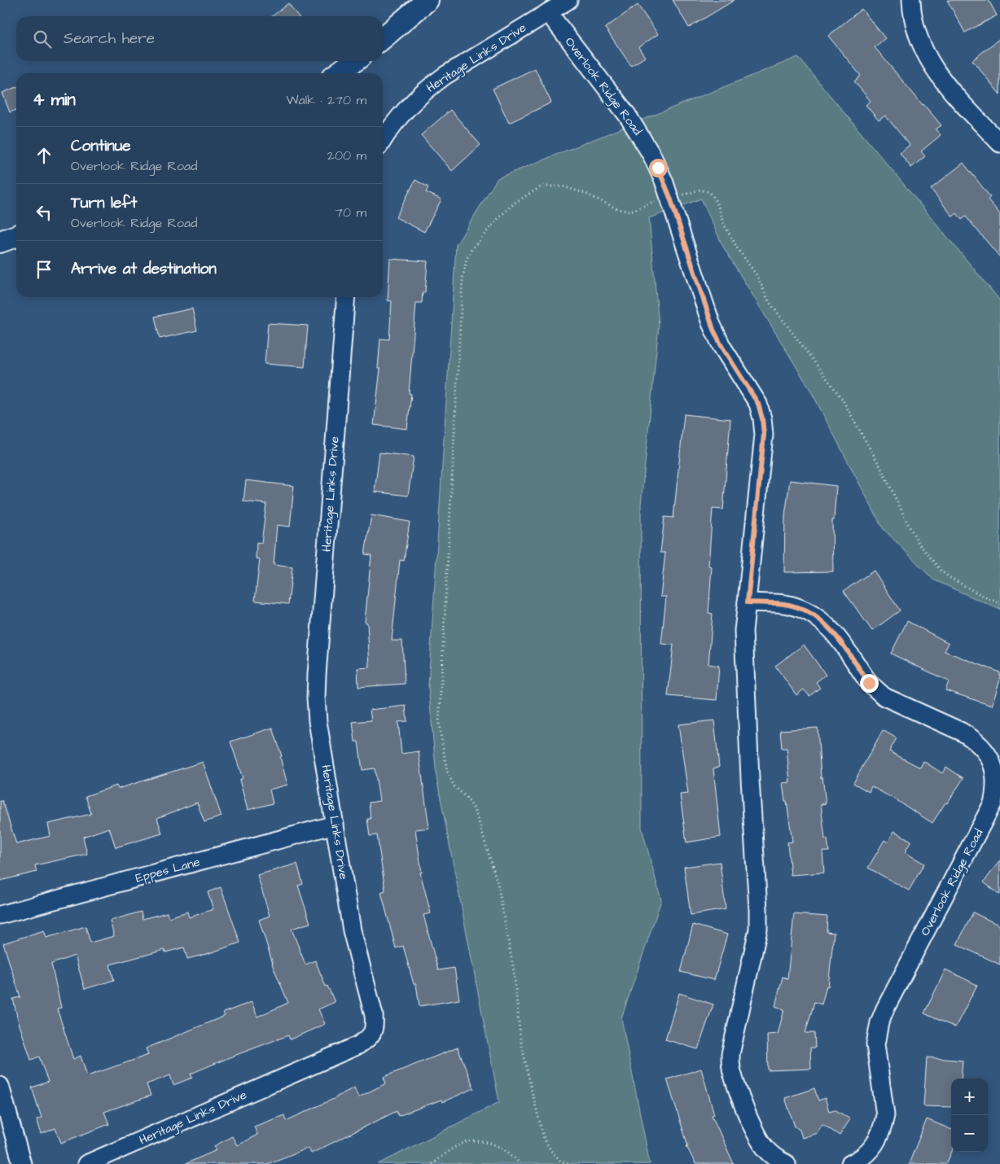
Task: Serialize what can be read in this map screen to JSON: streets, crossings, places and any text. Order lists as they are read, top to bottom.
{
  "streets": {
    "street": ["Heritage Links Drive", "Overlook Ridge Road", "Eppes Lane"]
  },
  "crossings": [
    ["Heritage Links Drive", "Overlook Ridge Road"],
    ["Heritage Links Drive", "Eppes Lane"]
  ],
  "page": {
    "search": "Search here",
    "heading": ["4 min", "Walk · 270 m"],
    "list": [
      ["Continue", "Overlook Ridge Road", "200 m"],
      ["Turn left", "Overlook Ridge Road", "70 m"],
      "Arrive at destination"
    ],
    "map_buttons": ["+", "−"]
  }
}
